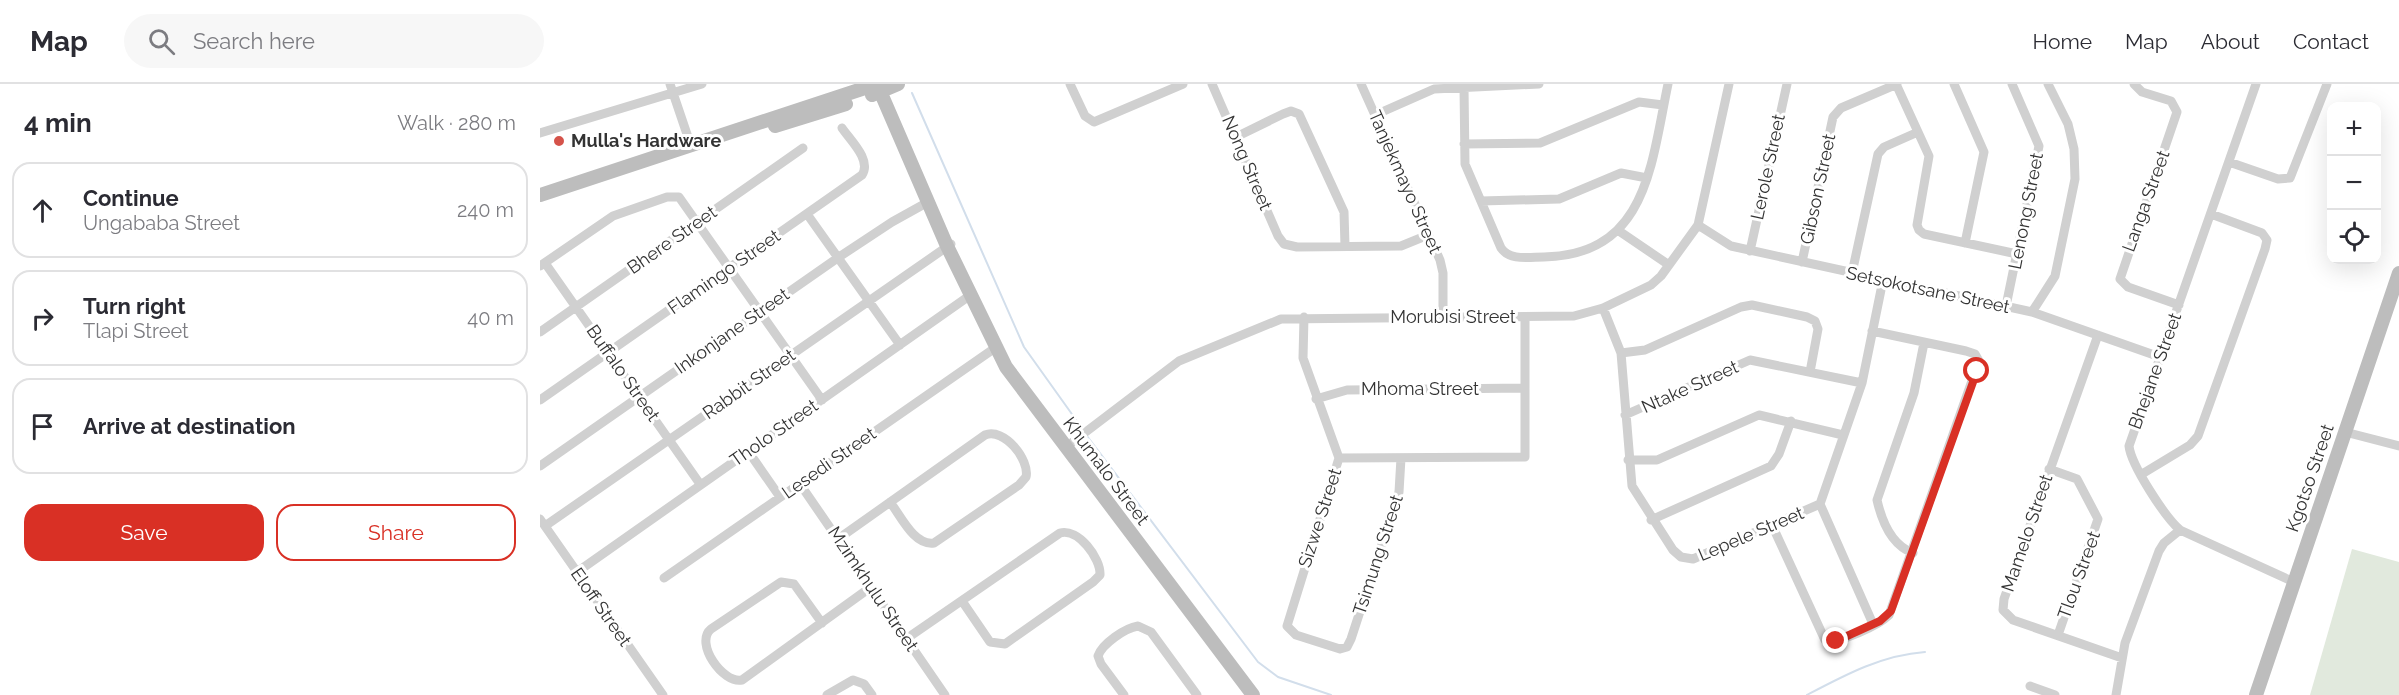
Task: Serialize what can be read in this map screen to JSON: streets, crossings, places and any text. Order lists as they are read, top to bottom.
{
  "streets": {
    "street": [
      "Nong Street",
      "Lerole Street",
      "Tanjekmayo Street",
      "Gibson Street",
      "Langa Street",
      "Lenong Street",
      "Bhere Street",
      "Flamingo Street",
      "Setsokotsane Street",
      "Morubisi Street",
      "Inkonjane Street",
      "Bhejane Street",
      "Buffalo Street",
      "Rabbit Street",
      "Ntake Street",
      "Mhoma Street",
      "Tholo Street",
      "Lesedi Street",
      "Khumalo Street",
      "Kgotso Street",
      "Sizwe Street",
      "Mamelo Street",
      "Lepele Street",
      "Tsimung Street",
      "Tlou Street",
      "Mzimkhulu Street",
      "Eloff Street"
    ]
  },
  "crossings": [
    ["Lerole Street", "Setsokotsane Street"],
    ["Tanjekmayo Street", "Morubisi Street"],
    ["Gibson Street", "Setsokotsane Street"],
    ["Langa Street", "Bhejane Street"],
    ["Lenong Street", "Setsokotsane Street"],
    ["Bhere Street", "Buffalo Street"],
    ["Flamingo Street", "Buffalo Street"],
    ["Setsokotsane Street", "Morubisi Street"],
    ["Setsokotsane Street", "Bhejane Street"],
    ["Setsokotsane Street", "Mamelo Street"],
    ["Setsokotsane Street", "Lepele Street"],
    ["Morubisi Street", "Khumalo Street"],
    ["Morubisi Street", "Lepele Street"],
    ["Inkonjane Street", "Buffalo Street"],
    ["Inkonjane Street", "Khumalo Street"],
    ["Bhejane Street", "Kgotso Street"],
    ["Buffalo Street", "Rabbit Street"],
    ["Buffalo Street", "Tholo Street"],
    ["Rabbit Street", "Khumalo Street"],
    ["Rabbit Street", "Eloff Street"],
    ["Ntake Street", "Lepele Street"],
    ["Mhoma Street", "Sizwe Street"],
    ["Tholo Street", "Khumalo Street"],
    ["Tholo Street", "Eloff Street"],
    ["Lesedi Street", "Khumalo Street"],
    ["Lesedi Street", "Mzimkhulu Street"],
    ["Sizwe Street", "Tsimung Street"],
    ["Mamelo Street", "Tlou Street"]
  ],
  "places": ["Mulla's Hardware"],
  "page": {
    "header": "Map",
    "search": "Search here",
    "nav": [
      "Home",
      "Map",
      "About",
      "Contact"
    ],
    "heading": ["4 min", "Walk · 280 m"],
    "map_buttons": ["+", "−"],
    "list": [
      ["Continue", "Ungababa Street", "240 m"],
      ["Turn right", "Tlapi Street", "40 m"],
      "Arrive at destination"
    ],
    "buttons": ["Save", "Share"]
  }
}
